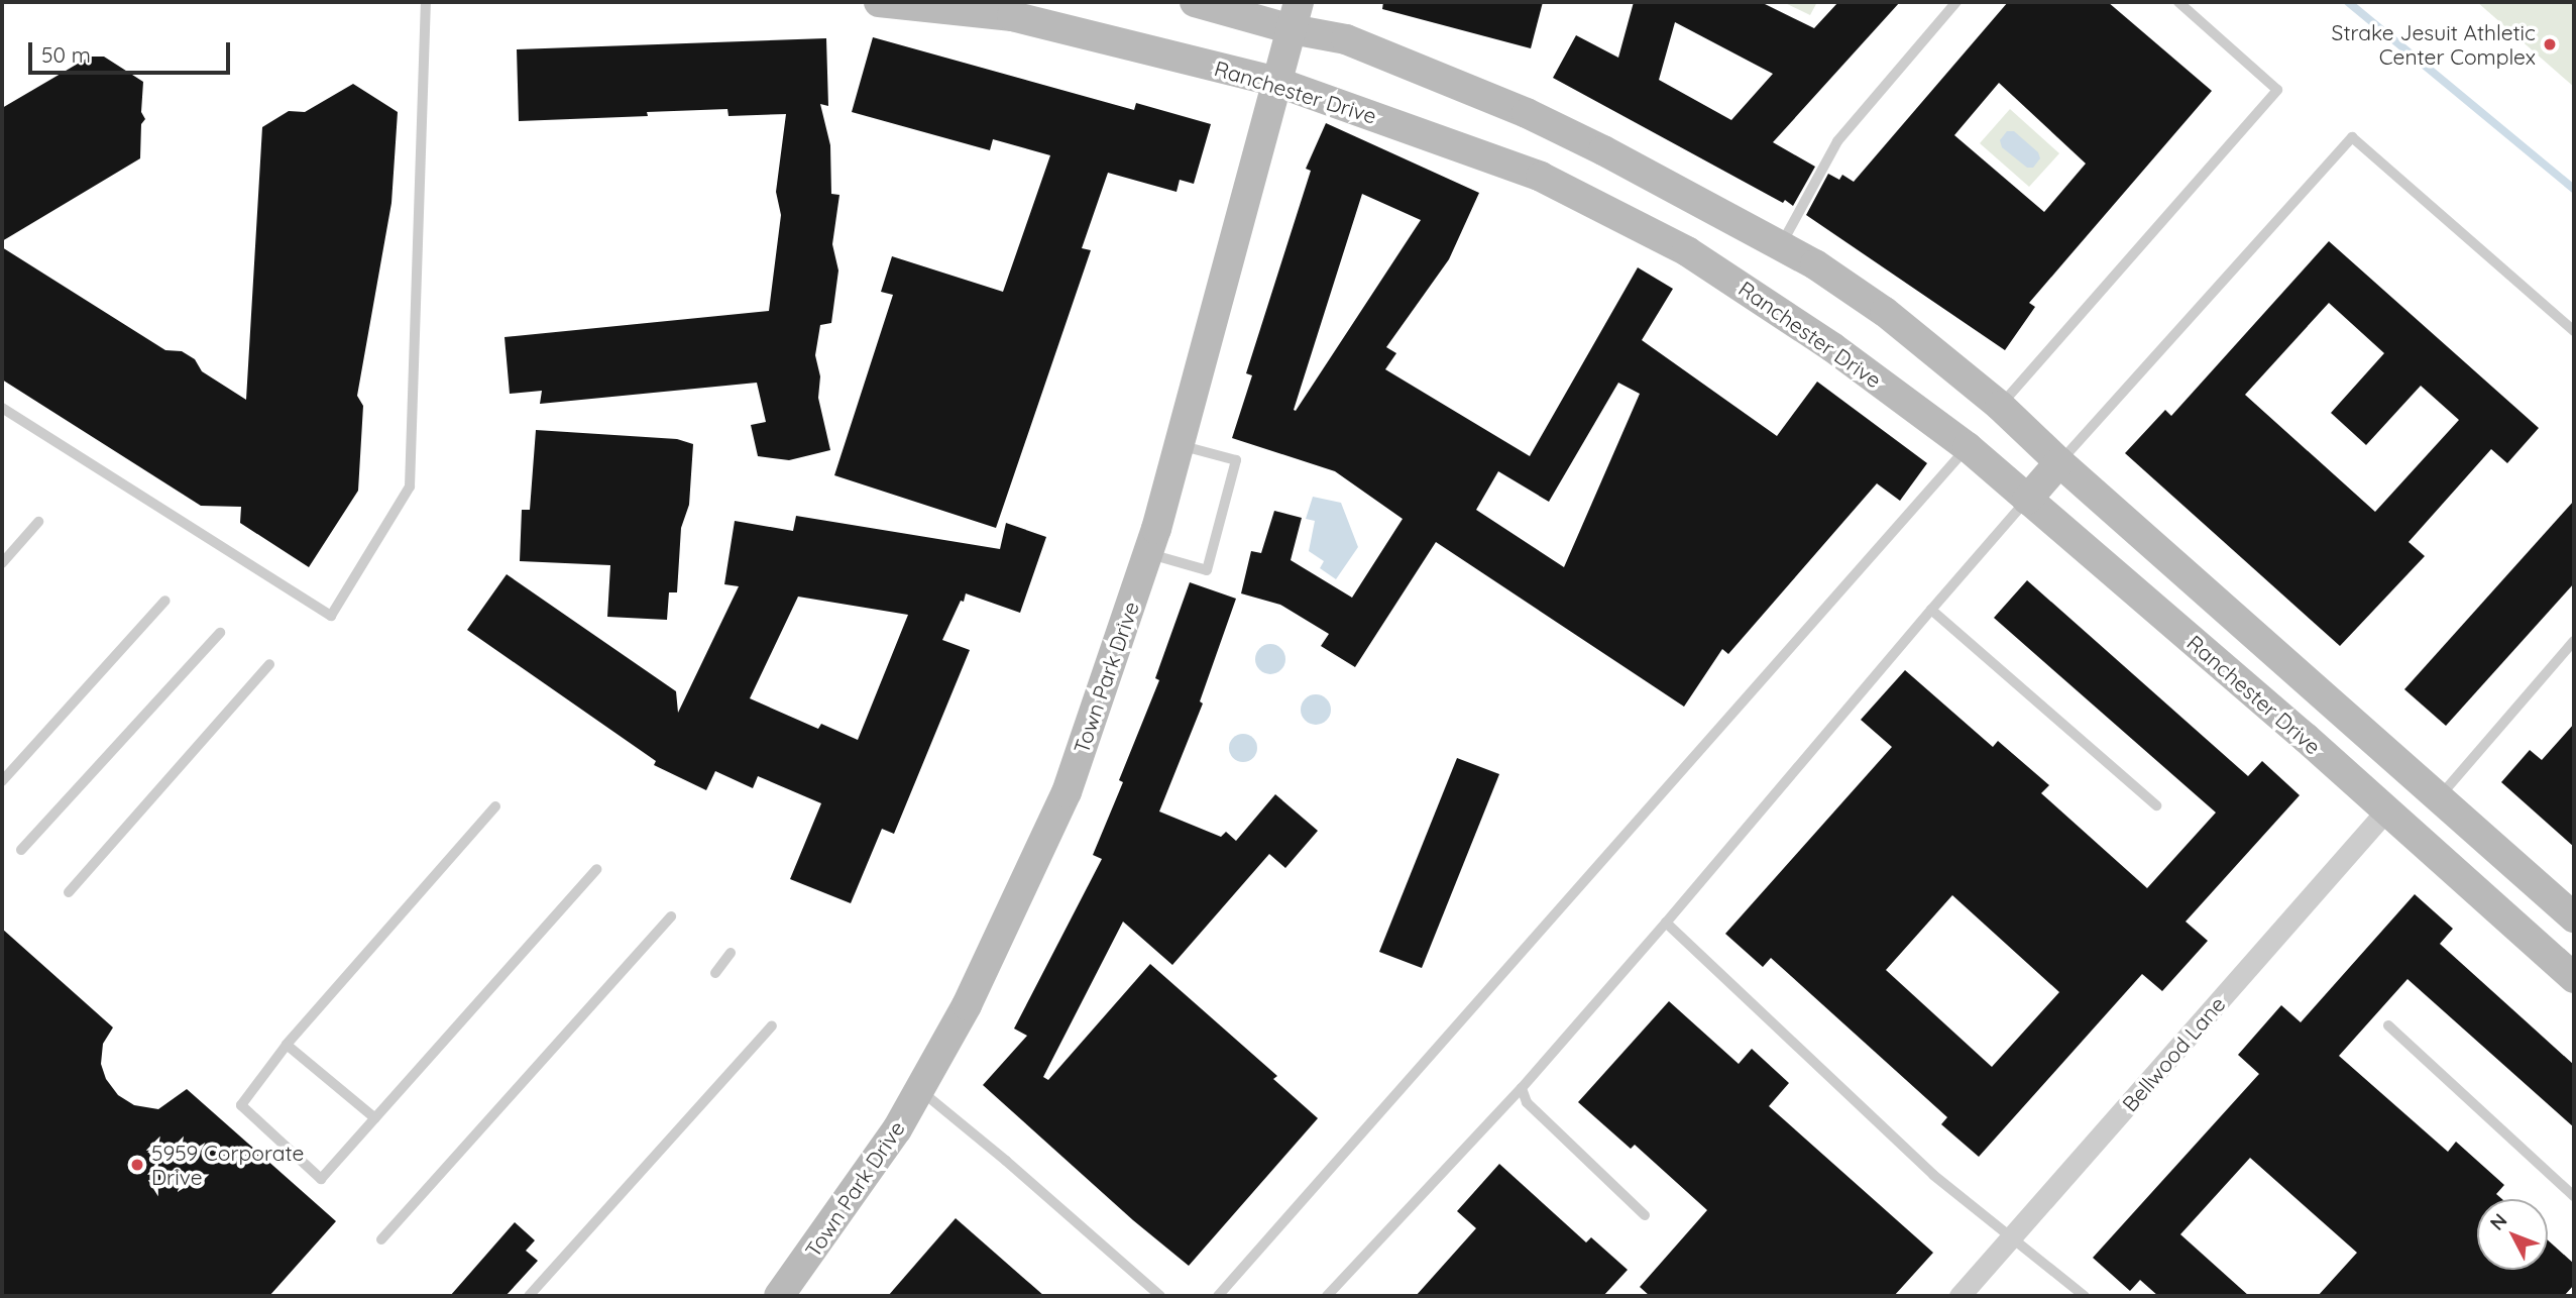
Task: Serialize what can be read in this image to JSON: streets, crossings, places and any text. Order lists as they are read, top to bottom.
{
  "streets": {
    "street": ["Ranchester Drive", "Town Park Drive", "Bellwood Lane"]
  },
  "crossings": [
    ["Ranchester Drive", "Town Park Drive"],
    ["Ranchester Drive", "Bellwood Lane"]
  ],
  "places": ["Strake Jesuit Athletic Center Complex", "5959 Corporate Drive"],
  "scale_bar": "50 m",
  "north": "top left"
}
